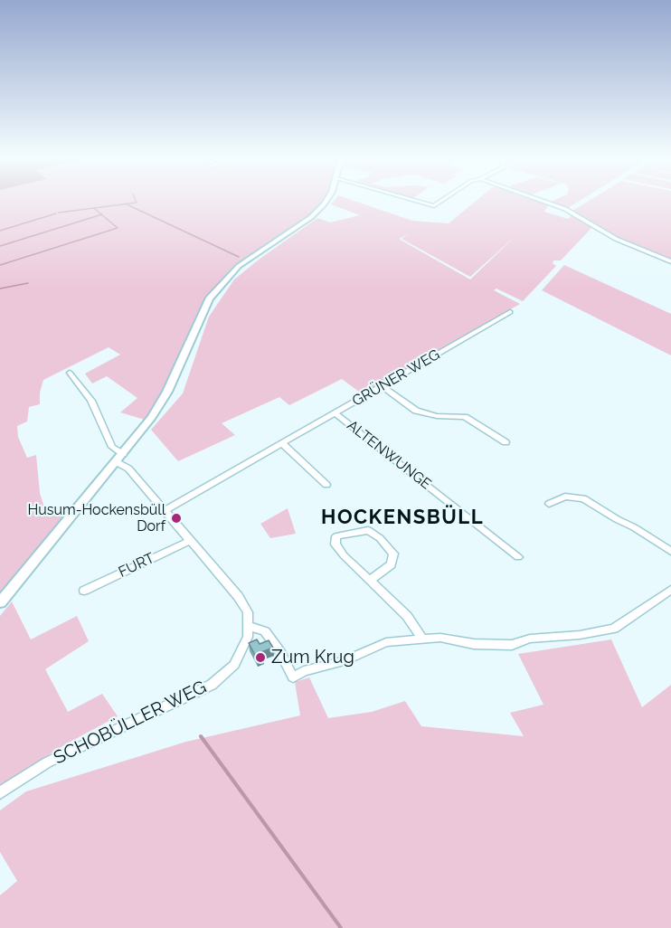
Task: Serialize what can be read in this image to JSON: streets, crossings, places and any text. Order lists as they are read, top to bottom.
{
  "streets": {
    "street": [
      "GRÜNER WEG",
      "ALTENWUNGE",
      "FURT",
      "SCHOBÜLLER WEG"
    ]
  },
  "crossings": [
    ["GRÜNER WEG", "ALTENWUNGE"]
  ],
  "districts": ["HOCKENSBÜLL"],
  "places": ["Husum-Hockensbüll Dorf", "Zum Krug"]
}
